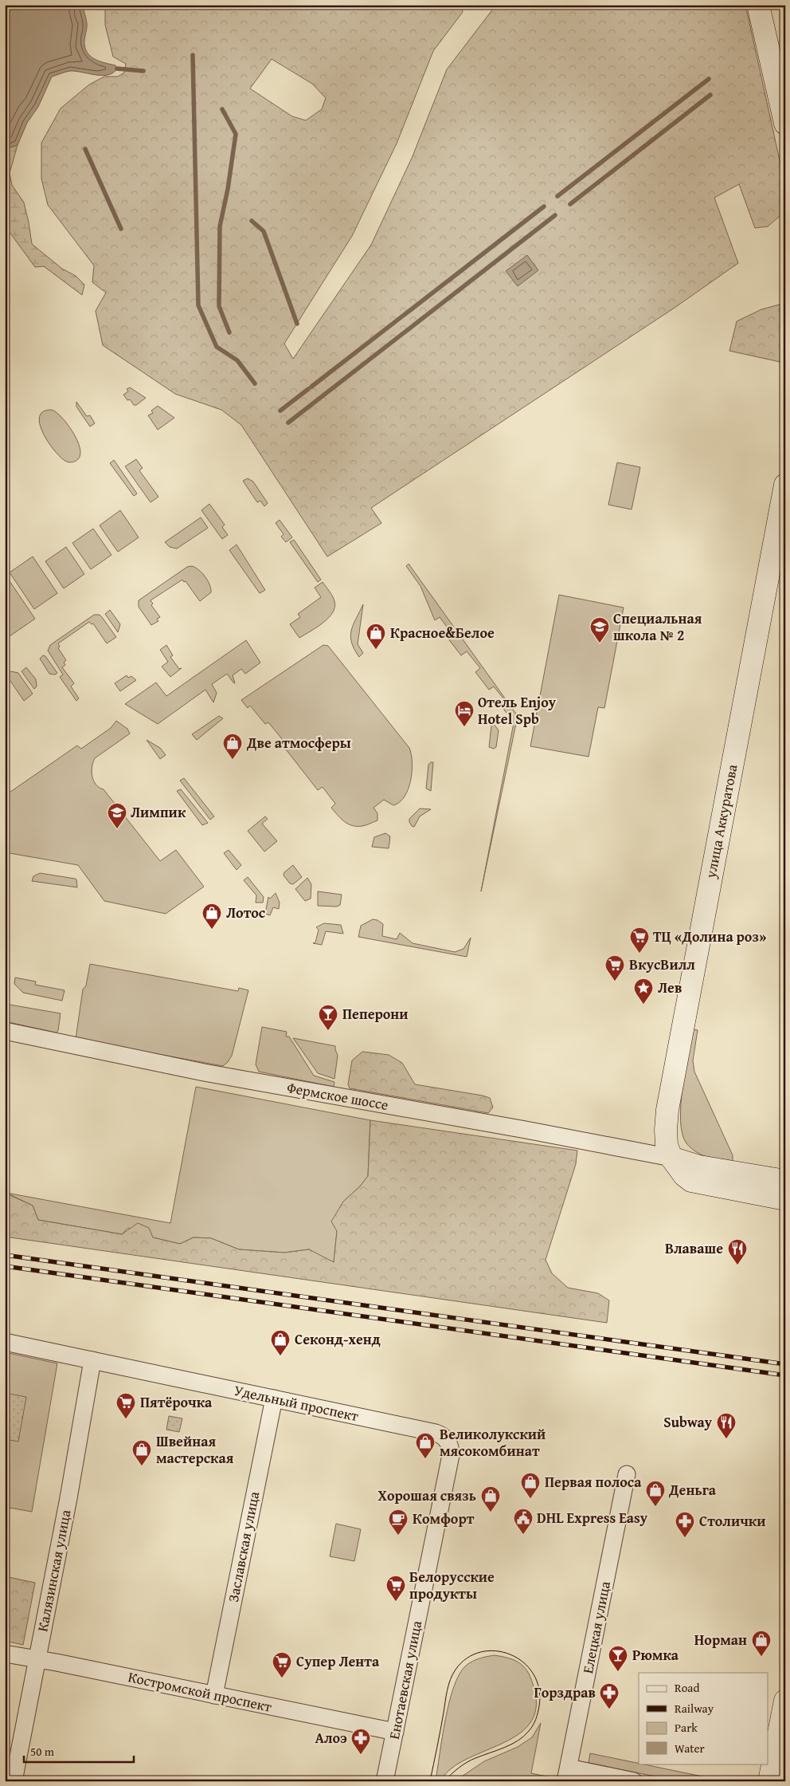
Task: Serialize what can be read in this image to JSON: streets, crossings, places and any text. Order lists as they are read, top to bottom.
{
  "streets": {
    "street": [
      "улица Аккуратова",
      "Фермское шоссе",
      "Удельный проспект",
      "Заславская улица",
      "Калязинская улица",
      "Елецкая улица",
      "Енотаевская улица",
      "Костромской проспект"
    ]
  },
  "crossings": [
    ["улица Аккуратова", "Фермское шоссе"],
    ["Удельный проспект", "Заславская улица"],
    ["Удельный проспект", "Калязинская улица"],
    ["Удельный проспект", "Енотаевская улица"],
    ["Заславская улица", "Костромской проспект"],
    ["Калязинская улица", "Костромской проспект"],
    ["Енотаевская улица", "Костромской проспект"]
  ],
  "places": {
    "school or university": ["Специальная школа № 2", "Лимпик"],
    "shop": [
      "Красное&Белое",
      "Две атмосферы",
      "Лотос",
      "Секонд-хенд",
      "Великолукский мясокомбинат",
      "Швейная мастерская",
      "Первая полоса",
      "Деньга",
      "Хорошая связь",
      "Норман"
    ],
    "hotel": ["Отель Enjoy Hotel Spb"],
    "supermarket": [
      "ТЦ «Долина роз»",
      "ВкусВилл",
      "Пятёрочка",
      "Белорусские продукты",
      "Супер Лента"
    ],
    "place": ["Лев"],
    "bar": ["Пеперони", "Рюмка"],
    "restaurant": ["Влаваше", "Subway"],
    "public building": ["DHL Express Easy"],
    "cafe": ["Комфорт"],
    "pharmacy": ["Столички", "Горздрав", "Алоэ"]
  },
  "legend": [
    "Road",
    "Railway",
    "Park",
    "Water"
  ],
  "scale_bar": "50 m"
}
